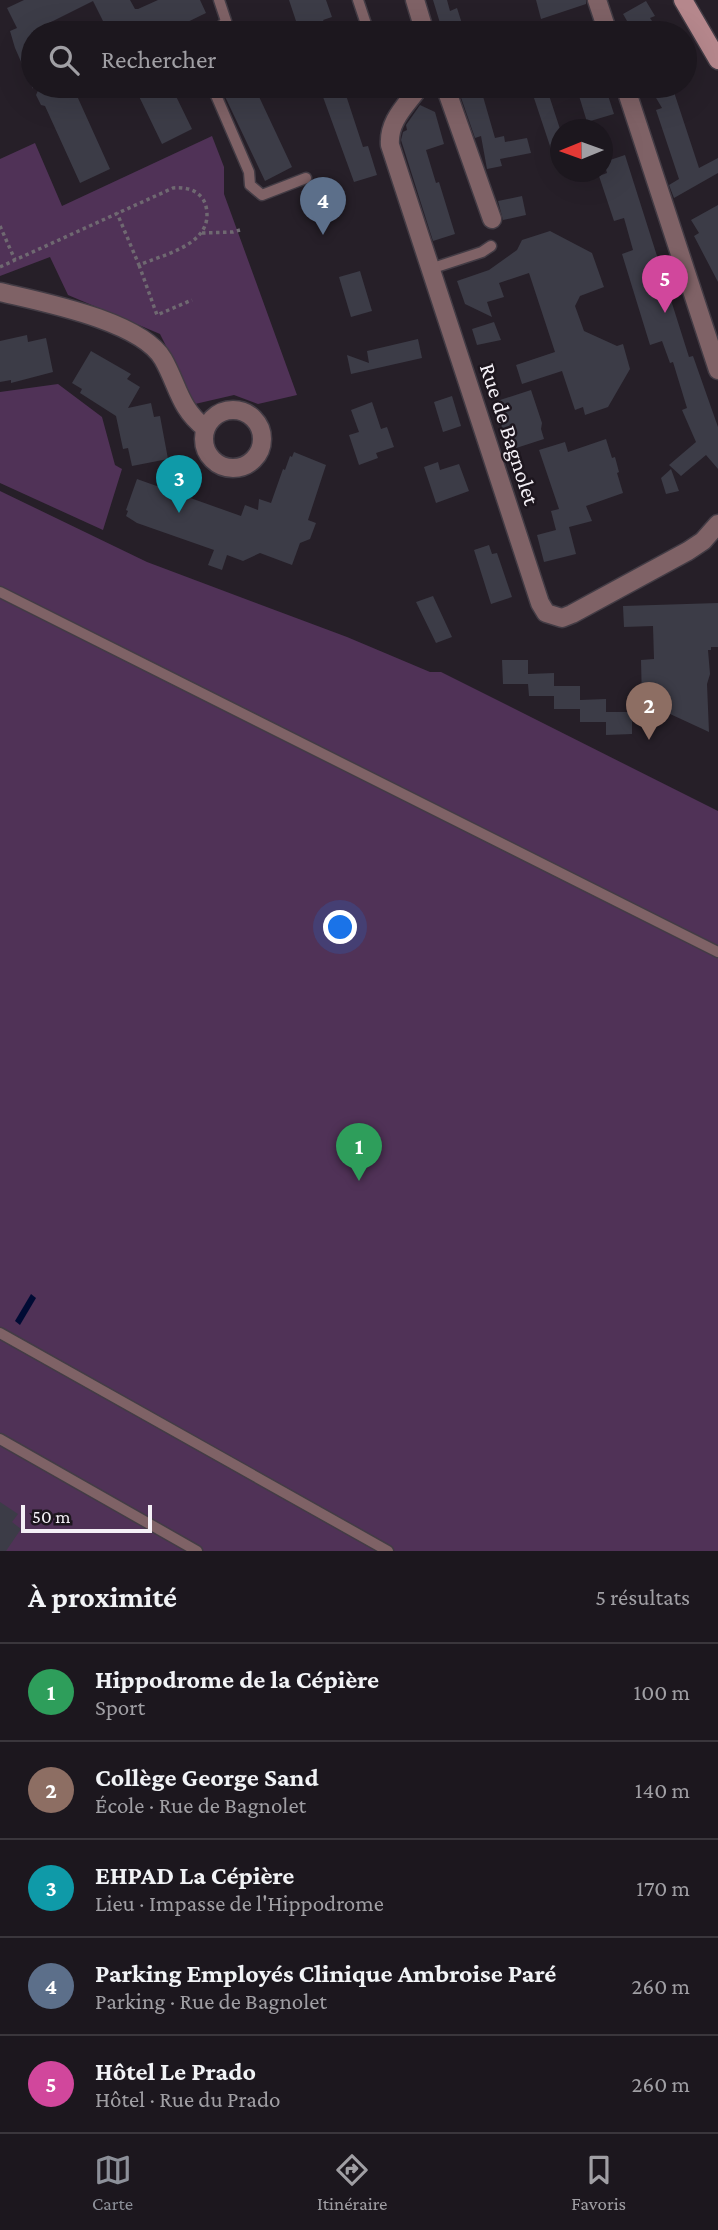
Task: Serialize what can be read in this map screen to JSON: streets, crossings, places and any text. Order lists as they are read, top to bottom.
{
  "streets": {
    "street": ["Rue de Bagnolet"]
  },
  "scale_bar": "50 m",
  "north": "left",
  "page": {
    "search": "Rechercher",
    "pins": [
      "4",
      "5",
      "3",
      "2",
      "1"
    ],
    "scale": "50 m",
    "heading": ["À proximité", "5 résultats"],
    "list": [
      {
        "mark": "1",
        "name": "Hippodrome de la Cépière",
        "note": "Sport",
        "value": "100 m"
      },
      {
        "mark": "2",
        "name": "Collège George Sand",
        "note": "École · Rue de Bagnolet",
        "value": "140 m"
      },
      {
        "mark": "3",
        "name": "EHPAD La Cépière",
        "note": "Lieu · Impasse de l'Hippodrome",
        "value": "170 m"
      },
      {
        "mark": "4",
        "name": "Parking Employés Clinique Ambroise Paré",
        "note": "Parking · Rue de Bagnolet",
        "value": "260 m"
      },
      {
        "mark": "5",
        "name": "Hôtel Le Prado",
        "note": "Hôtel · Rue du Prado",
        "value": "260 m"
      }
    ],
    "nav": ["Carte", "Itinéraire", "Favoris"]
  }
}
